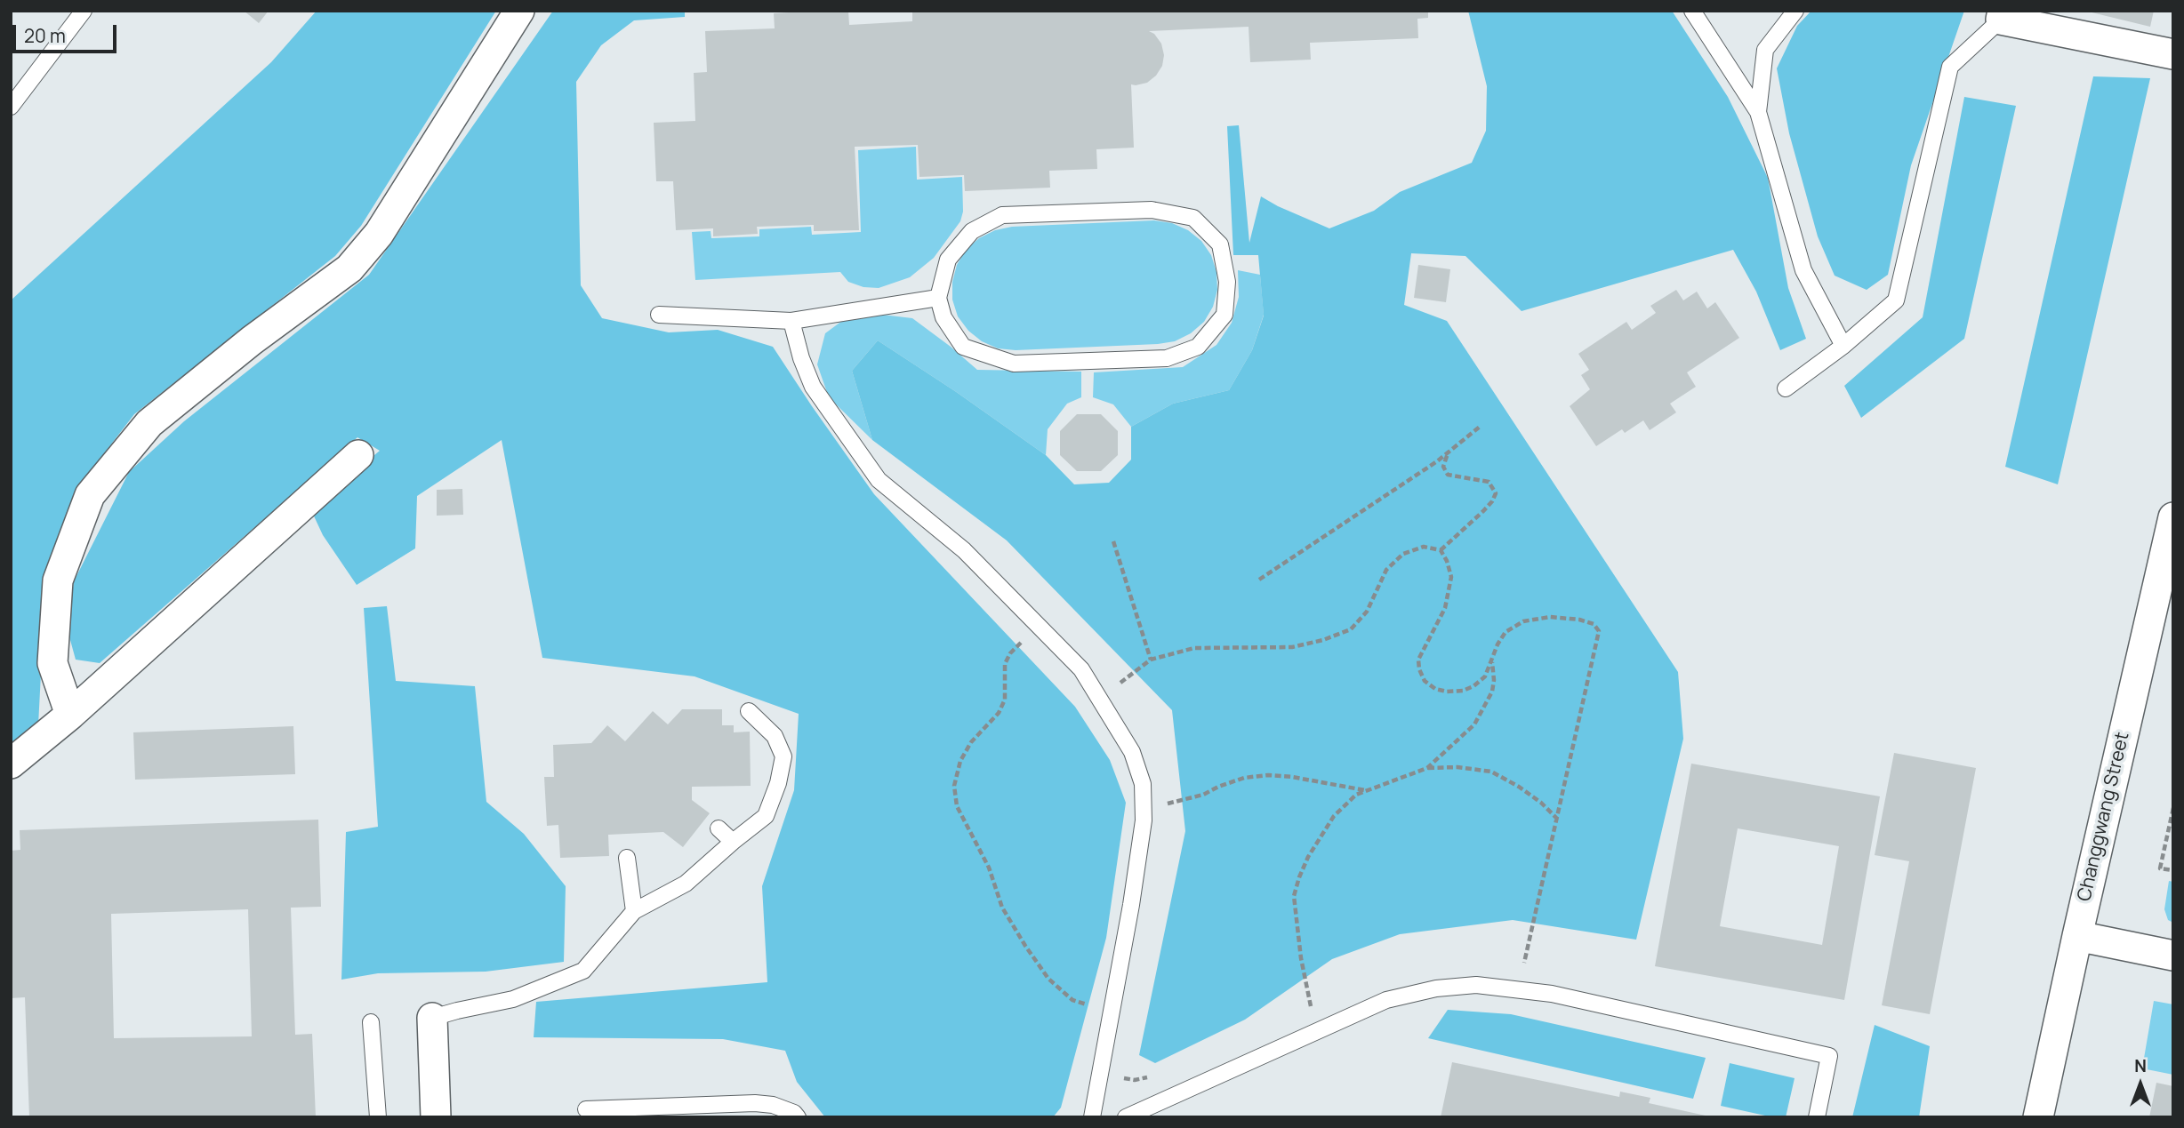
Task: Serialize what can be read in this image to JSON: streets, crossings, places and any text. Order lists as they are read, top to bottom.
{
  "streets": {
    "street": ["Changgwang Street"]
  },
  "scale_bar": "20 m",
  "north": "top"
}
